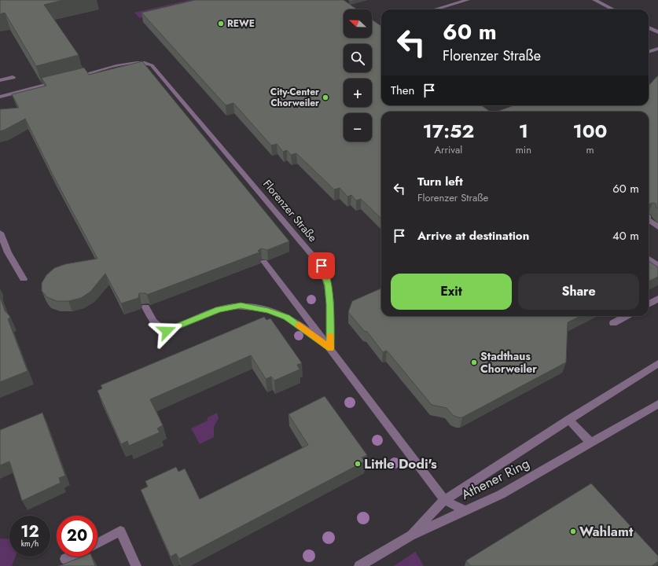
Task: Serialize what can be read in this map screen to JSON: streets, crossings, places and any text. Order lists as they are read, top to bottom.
{
  "streets": {
    "street": ["Florenzer Straße", "Athener Ring"]
  },
  "places": [
    "REWE",
    "City-Center Chorweiler",
    "Stadthaus Chorweiler",
    "Little Dodi's",
    "Wahlamt"
  ],
  "north": "left",
  "page": {
    "map_buttons": ["+", "−"],
    "turn": ["60 m", "Florenzer Straße"],
    "then": "Then",
    "eta": [
      "17:52",
      "Arrival",
      "1",
      "min",
      "100",
      "m"
    ],
    "list": [
      {
        "name": "Turn left",
        "note": "Florenzer Straße",
        "value": "60 m"
      },
      {
        "name": "Arrive at destination",
        "value": "40 m"
      }
    ],
    "buttons": ["Exit", "Share"],
    "speed": "12 km/h",
    "limit": "20"
  }
}
